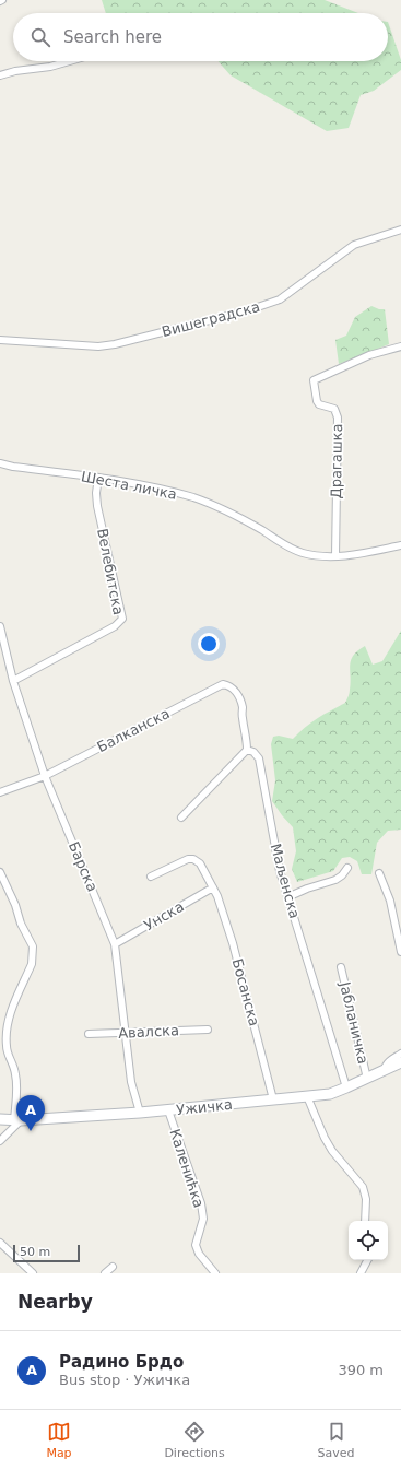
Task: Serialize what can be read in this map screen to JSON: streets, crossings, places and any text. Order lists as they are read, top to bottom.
{
  "streets": {
    "main road": ["Ужичка"],
    "street": [
      "Вишеградска",
      "Драгашка",
      "Шеста личка",
      "Велебитска",
      "Балканска",
      "Барска",
      "Маљенска",
      "Унска",
      "Босанска",
      "Јабланичка",
      "Авалска",
      "Каленићка"
    ]
  },
  "crossings": [
    ["Драгашка", "Шеста личка"],
    ["Шеста личка", "Велебитска"],
    ["Велебитска", "Барска"],
    ["Балканска", "Барска"],
    ["Балканска", "Маљенска"],
    ["Барска", "Унска"],
    ["Барска", "Авалска"],
    ["Барска", "Ужичка"],
    ["Маљенска", "Ужичка"],
    ["Унска", "Босанска"],
    ["Босанска", "Ужичка"],
    ["Јабланичка", "Ужичка"],
    ["Ужичка", "Каленићка"]
  ],
  "scale_bar": "50 m",
  "page": {
    "search": "Search here",
    "pins": "A",
    "scale": "50 m",
    "heading": "Nearby",
    "list": [
      {
        "mark": "A",
        "name": "Радино Брдо",
        "note": "Bus stop · Ужичка",
        "value": "390 m"
      }
    ],
    "nav": ["Map", "Directions", "Saved"]
  }
}
